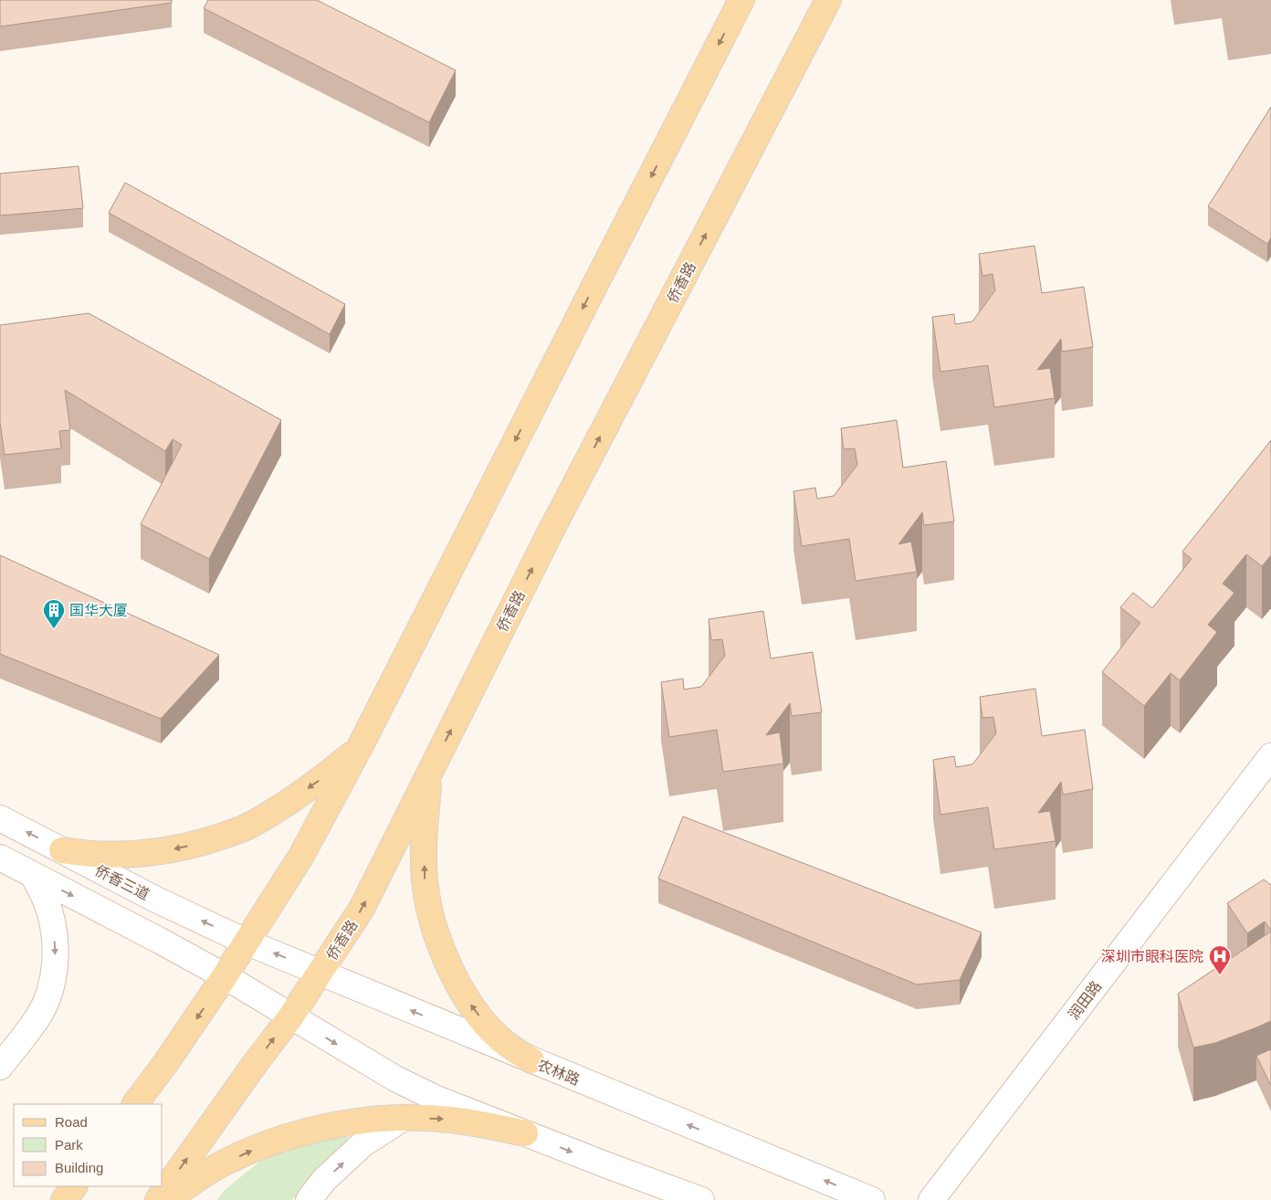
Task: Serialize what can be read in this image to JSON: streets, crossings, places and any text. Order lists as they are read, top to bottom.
{
  "streets": {
    "main road": [
      "侨香路",
      "侨香三道",
      "润田路",
      "农林路"
    ]
  },
  "crossings": [
    ["侨香路", "农林路"],
    ["侨香三道", "农林路"]
  ],
  "places": {
    "building": ["国华大厦"],
    "hospital": ["深圳市眼科医院"]
  },
  "legend": ["Road", "Park", "Building"]
}
